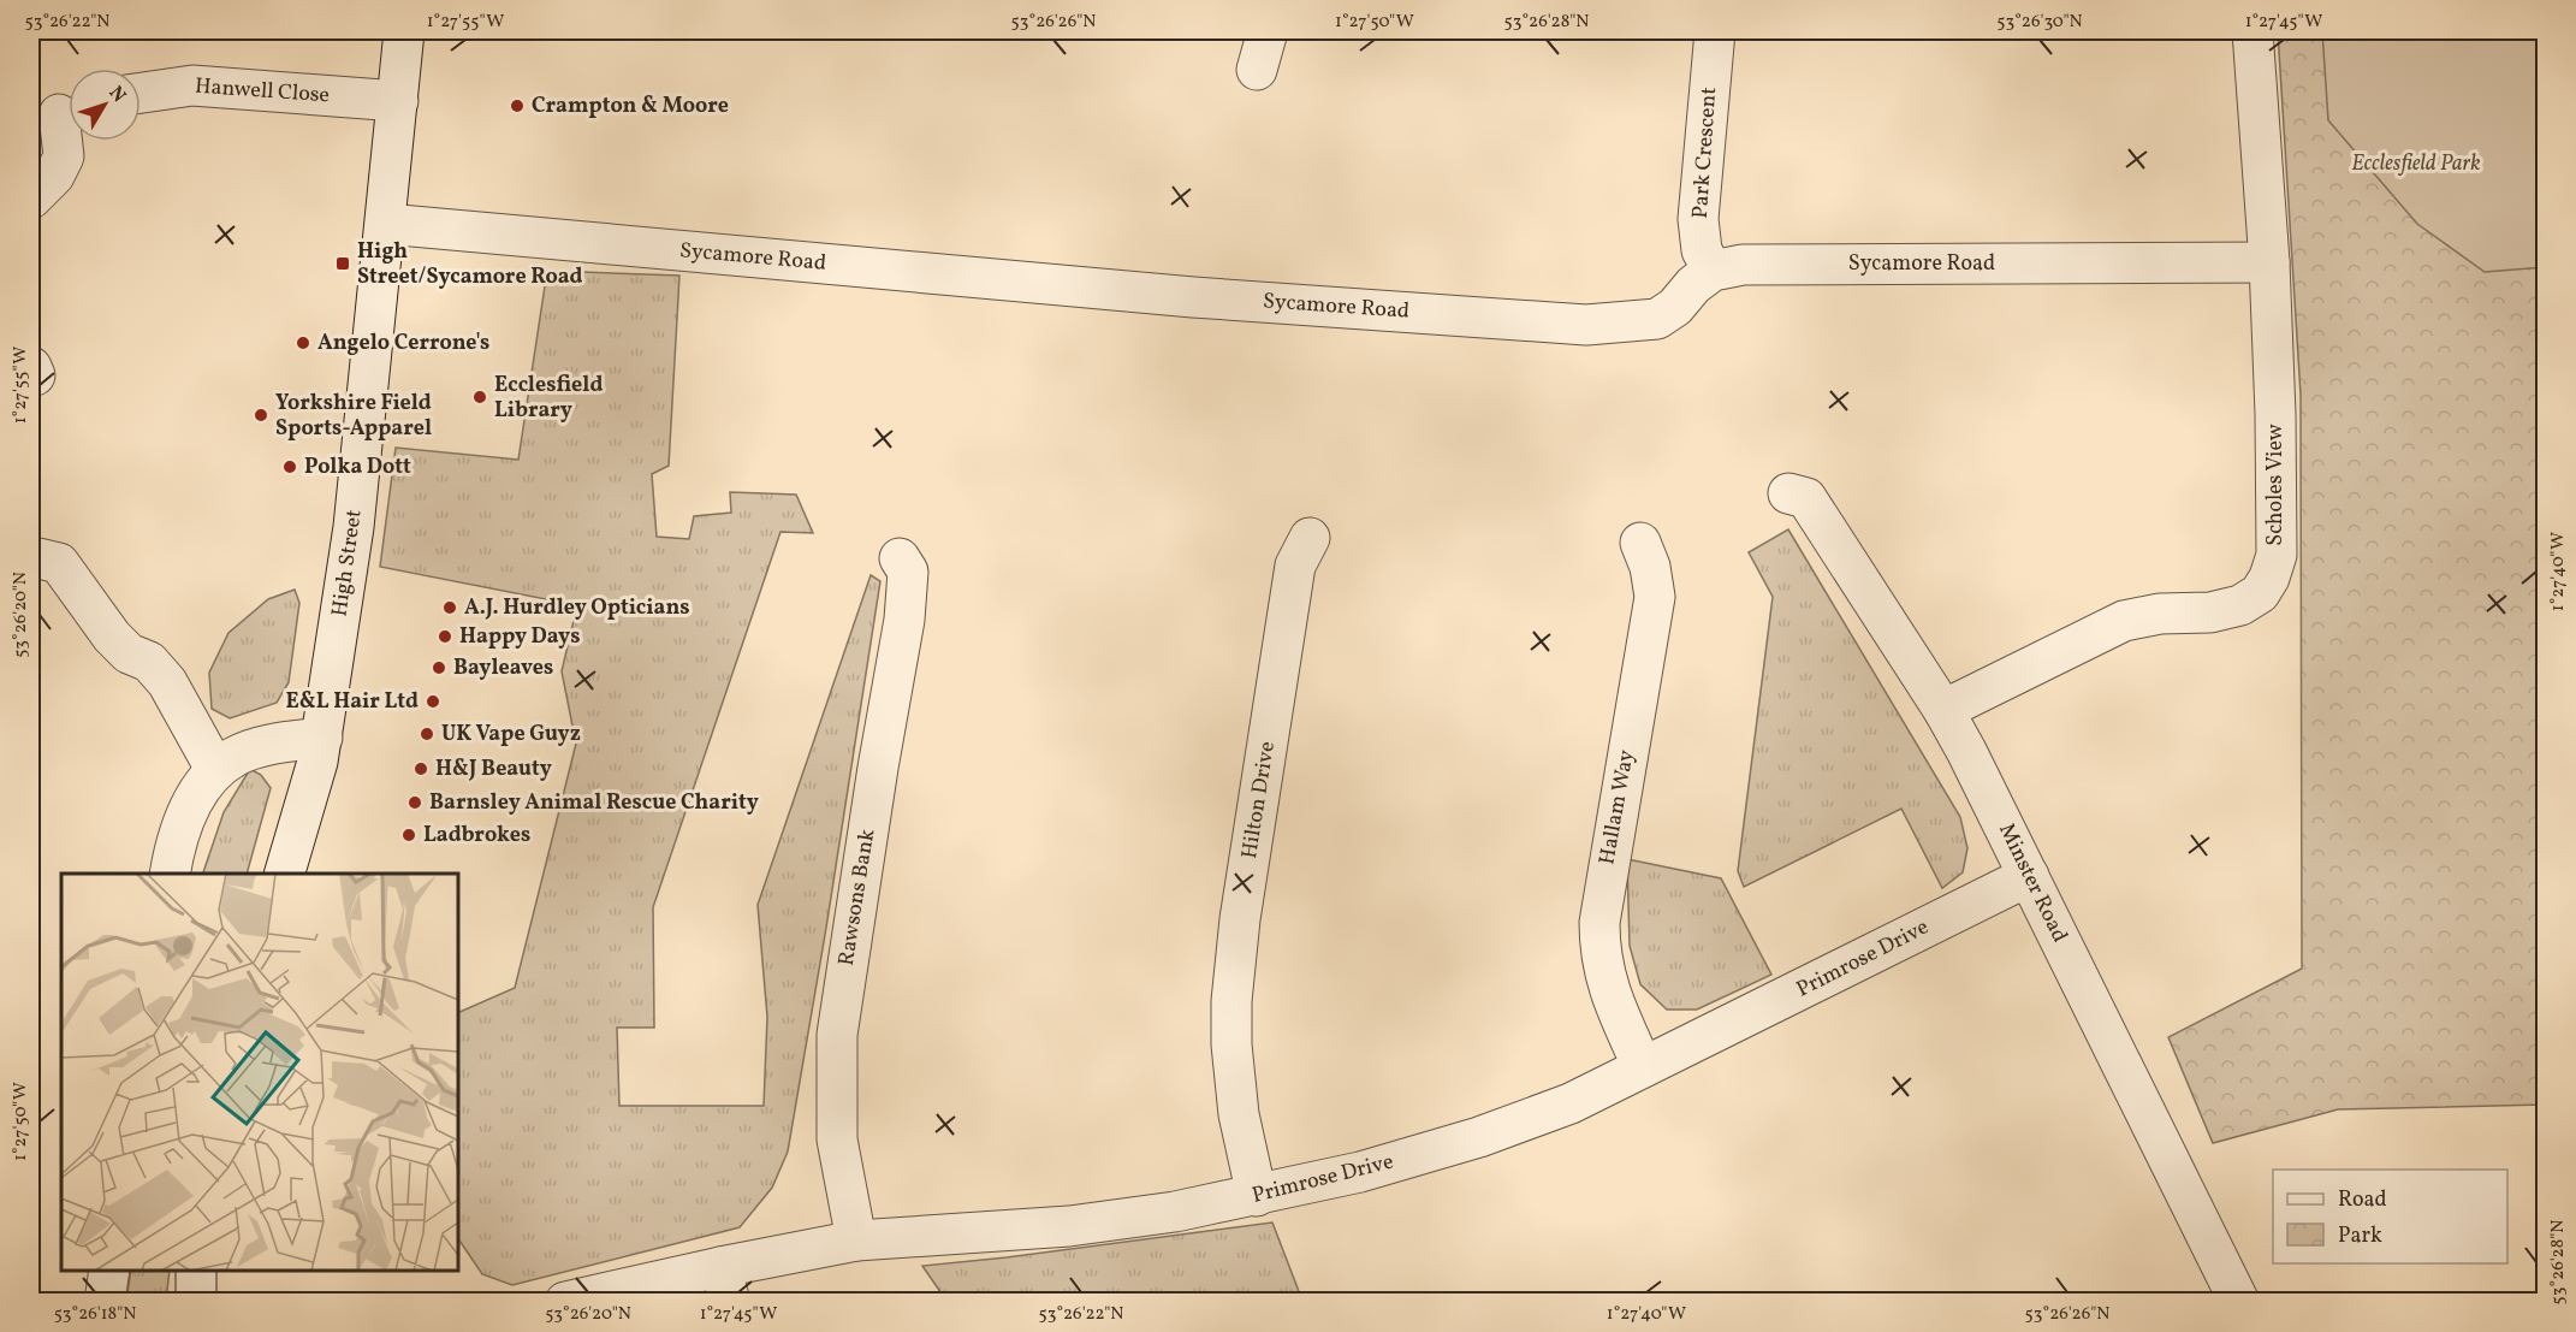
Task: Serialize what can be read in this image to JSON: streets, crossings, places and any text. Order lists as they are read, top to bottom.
{
  "streets": {
    "street": [
      "Hanwell Close",
      "Park Crescent",
      "Sycamore Road",
      "Scholes View",
      "High Street",
      "Hilton Drive",
      "Hallam Way",
      "Minster Road",
      "Rawsons Bank",
      "Primrose Drive"
    ]
  },
  "crossings": [
    ["Hanwell Close", "High Street"],
    ["Park Crescent", "Sycamore Road"],
    ["Sycamore Road", "Scholes View"],
    ["Sycamore Road", "High Street"],
    ["Scholes View", "Minster Road"],
    ["Hilton Drive", "Primrose Drive"],
    ["Hallam Way", "Primrose Drive"],
    ["Minster Road", "Primrose Drive"],
    ["Rawsons Bank", "Primrose Drive"]
  ],
  "parks": ["Ecclesfield Park"],
  "places": {
    "other": [
      "Crampton & Moore",
      "Angelo Cerrone's",
      "Ecclesfield Library",
      "Yorkshire Field Sports-Apparel",
      "Polka Dott",
      "A.J. Hurdley Opticians",
      "Happy Days",
      "Bayleaves",
      "E&L Hair Ltd",
      "UK Vape Guyz",
      "H&J Beauty",
      "Barnsley Animal Rescue Charity",
      "Ladbrokes"
    ],
    "transit": ["High Street/Sycamore Road"]
  },
  "legend": ["Road", "Park"],
  "north": "top right",
  "coordinates": [
    "53°26'22\"N",
    "1°27'55\"W",
    "53°26'26\"N",
    "1°27'50\"W",
    "53°26'28\"N",
    "53°26'30\"N",
    "1°27'45\"W",
    "1°27'40\"W",
    "53°26'20\"N",
    "53°26'18\"N"
  ]
}
